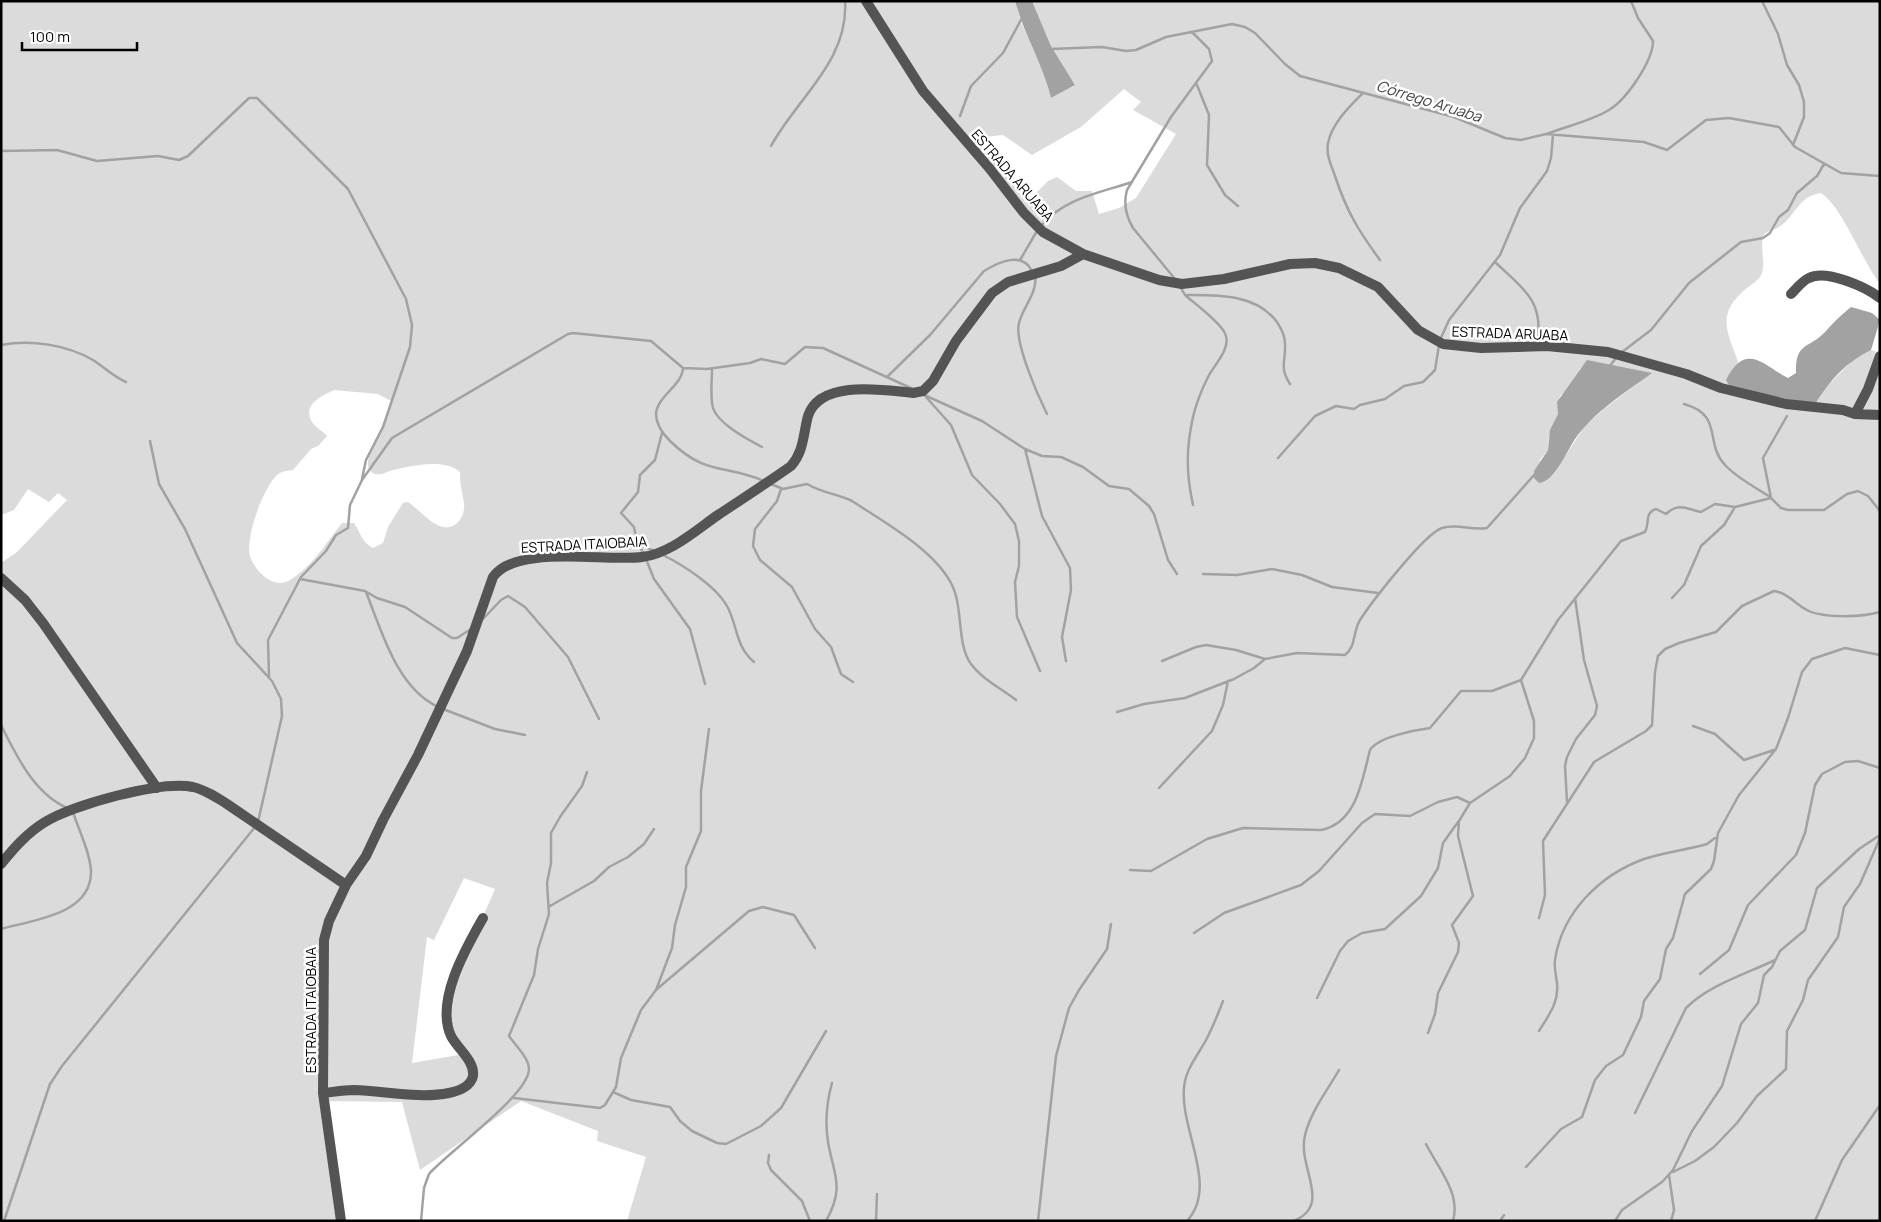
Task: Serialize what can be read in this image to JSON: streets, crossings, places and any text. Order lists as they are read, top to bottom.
{
  "streets": {
    "street": ["ESTRADA ARUABA", "ESTRADA ITAIOBAIA"]
  },
  "crossings": [
    ["ESTRADA ARUABA", "ESTRADA ITAIOBAIA"]
  ],
  "water": ["Córrego Aruaba"],
  "scale_bar": "100 m"
}
